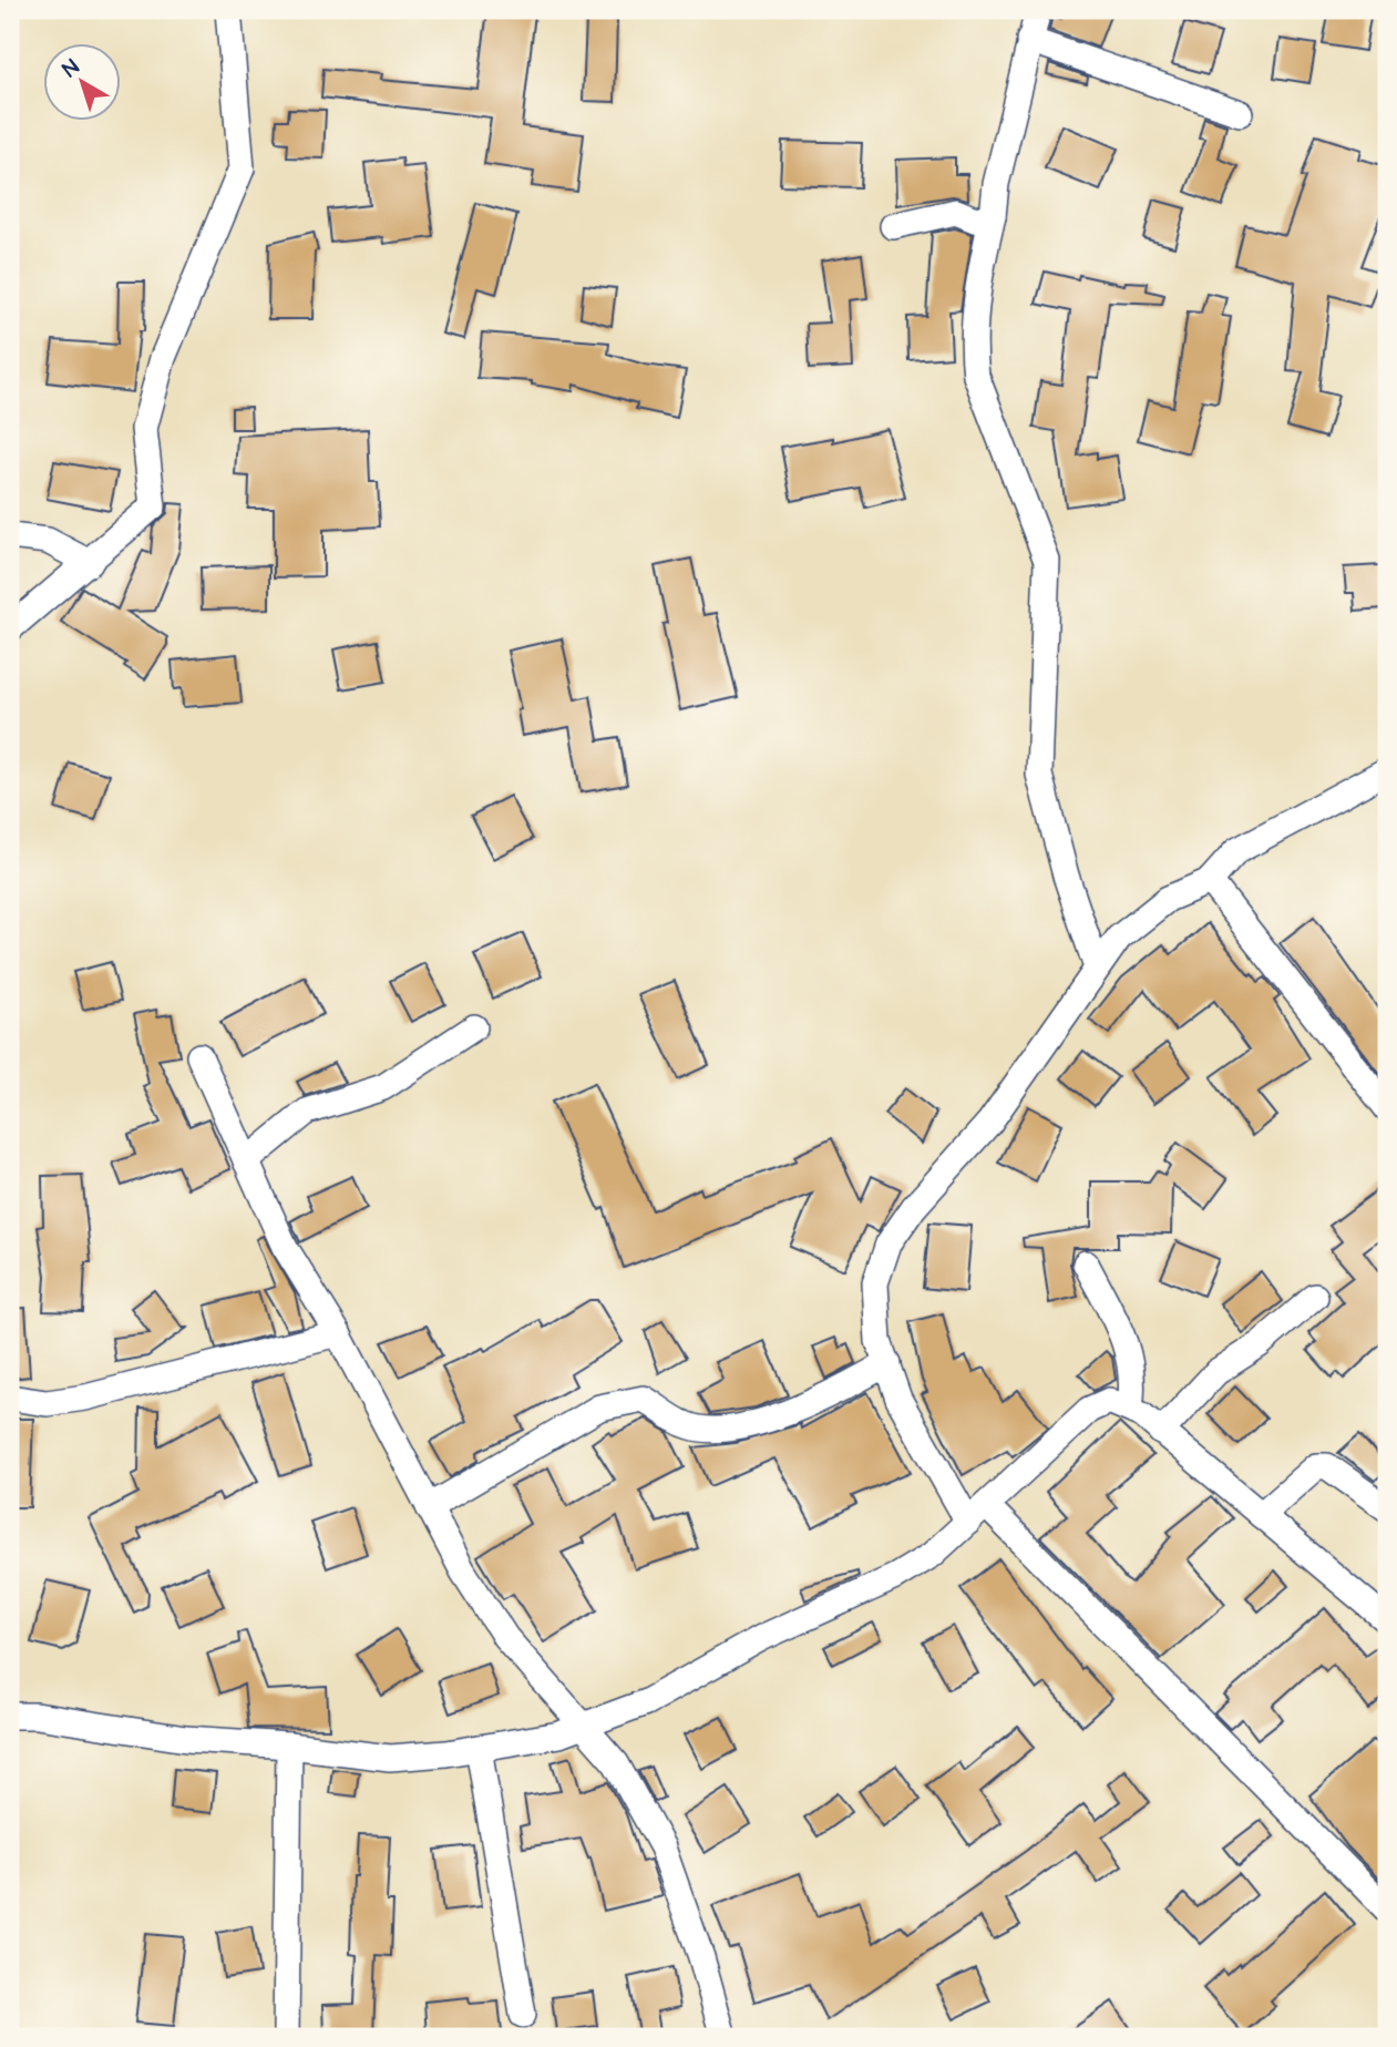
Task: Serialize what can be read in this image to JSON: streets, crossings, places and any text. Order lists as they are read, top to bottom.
{
  "north": "top left"
}
